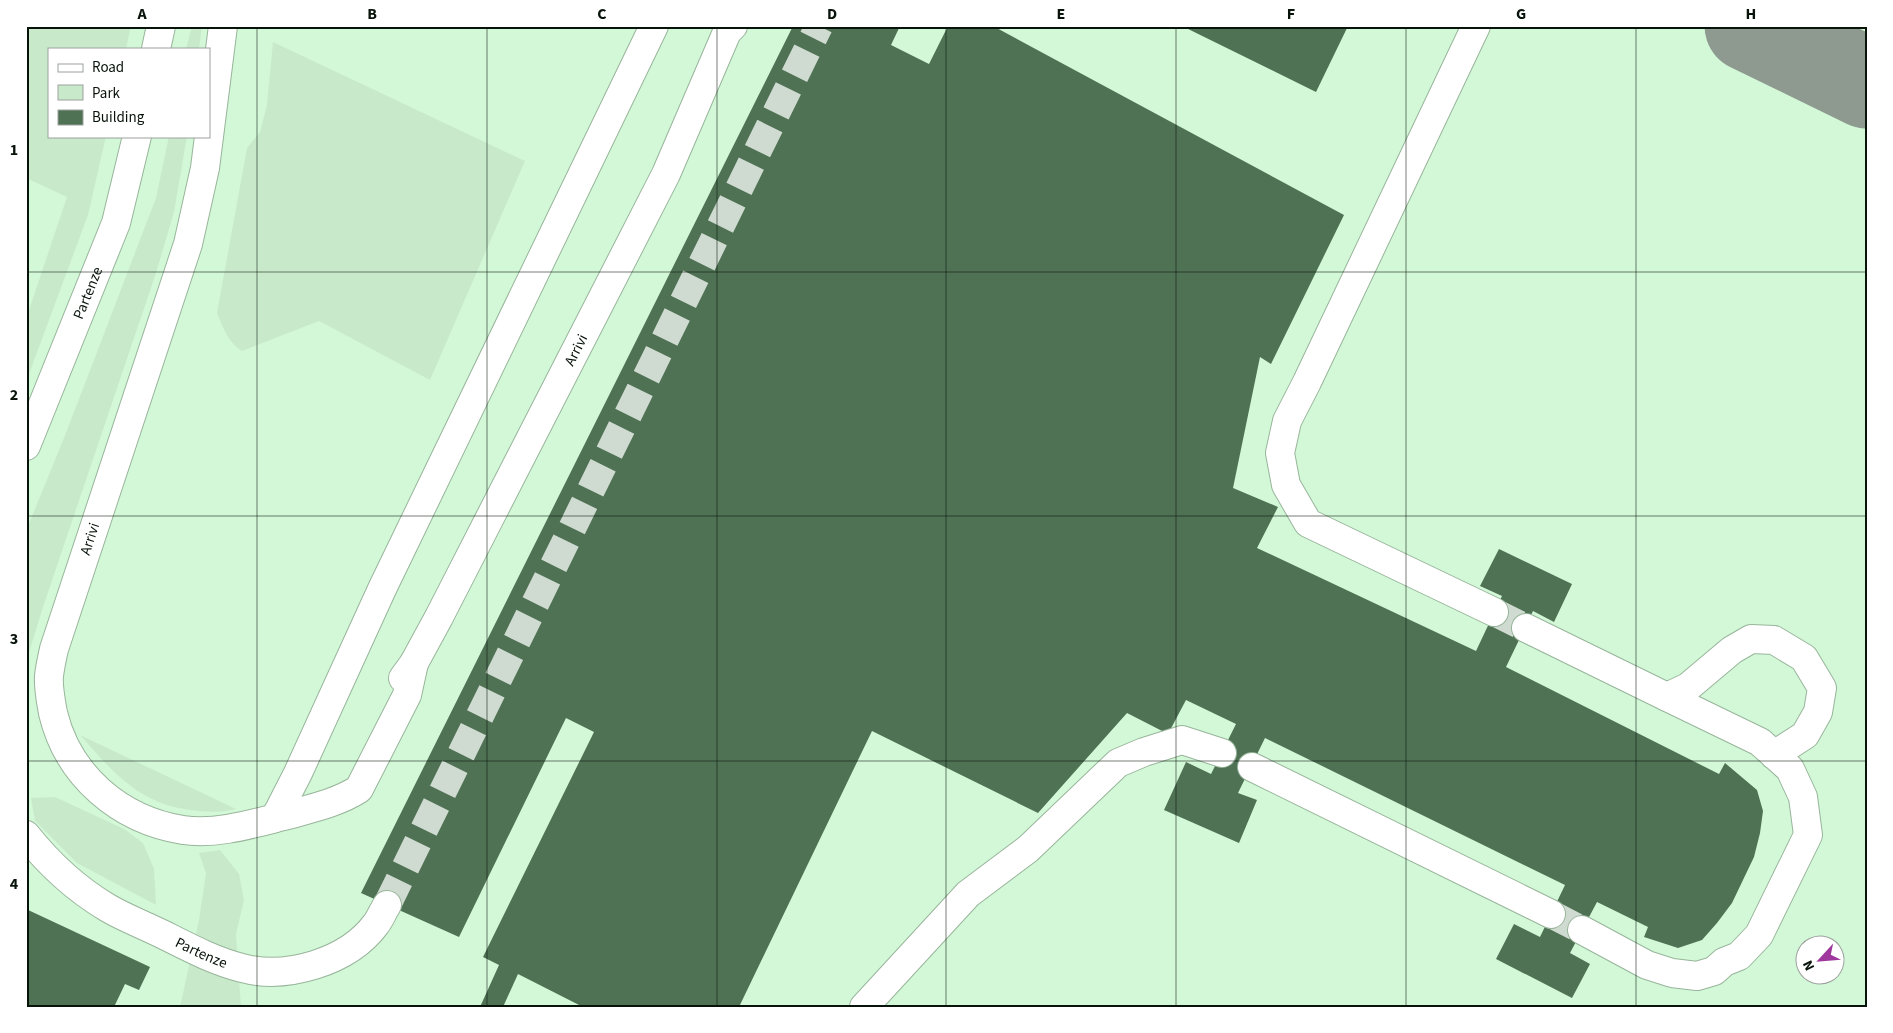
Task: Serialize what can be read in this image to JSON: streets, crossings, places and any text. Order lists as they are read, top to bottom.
{
  "streets": {
    "lane": ["Partenze", "Arrivi"]
  },
  "legend": ["Road", "Park", "Building"],
  "north": "bottom left",
  "grid": {
    "columns": [
      "A",
      "B",
      "C",
      "D",
      "E",
      "F",
      "G",
      "H"
    ],
    "rows": [
      "1",
      "2",
      "3",
      "4"
    ]
  }
}
